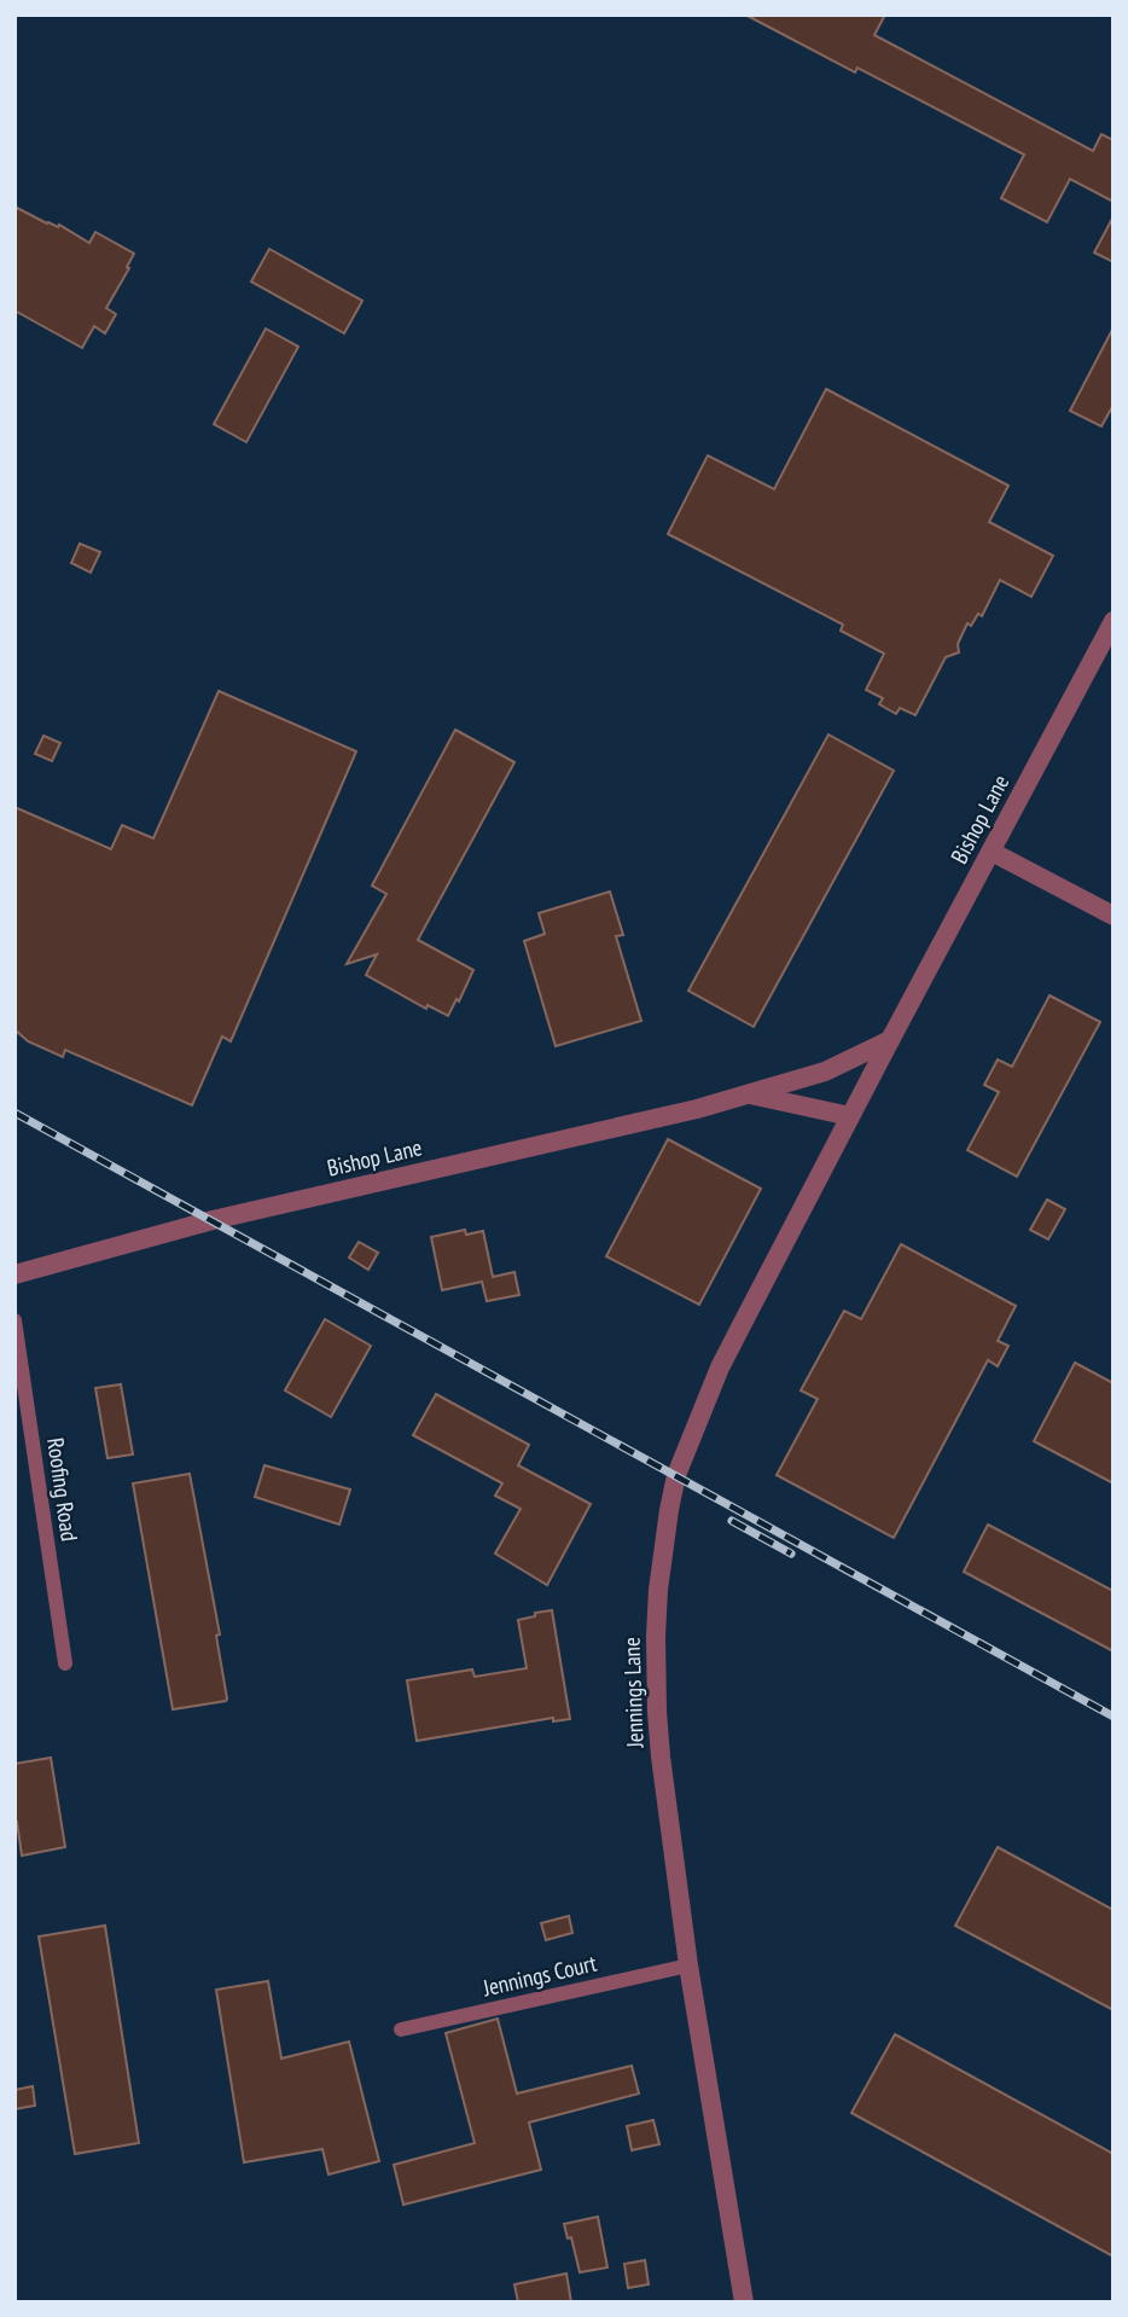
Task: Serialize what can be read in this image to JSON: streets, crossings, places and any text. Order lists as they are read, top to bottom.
{
  "streets": {
    "street": [
      "Bishop Lane",
      "Roofing Road",
      "Jennings Lane",
      "Jennings Court"
    ]
  },
  "crossings": [
    ["Bishop Lane", "Jennings Lane"],
    ["Jennings Lane", "Jennings Court"]
  ]
}
